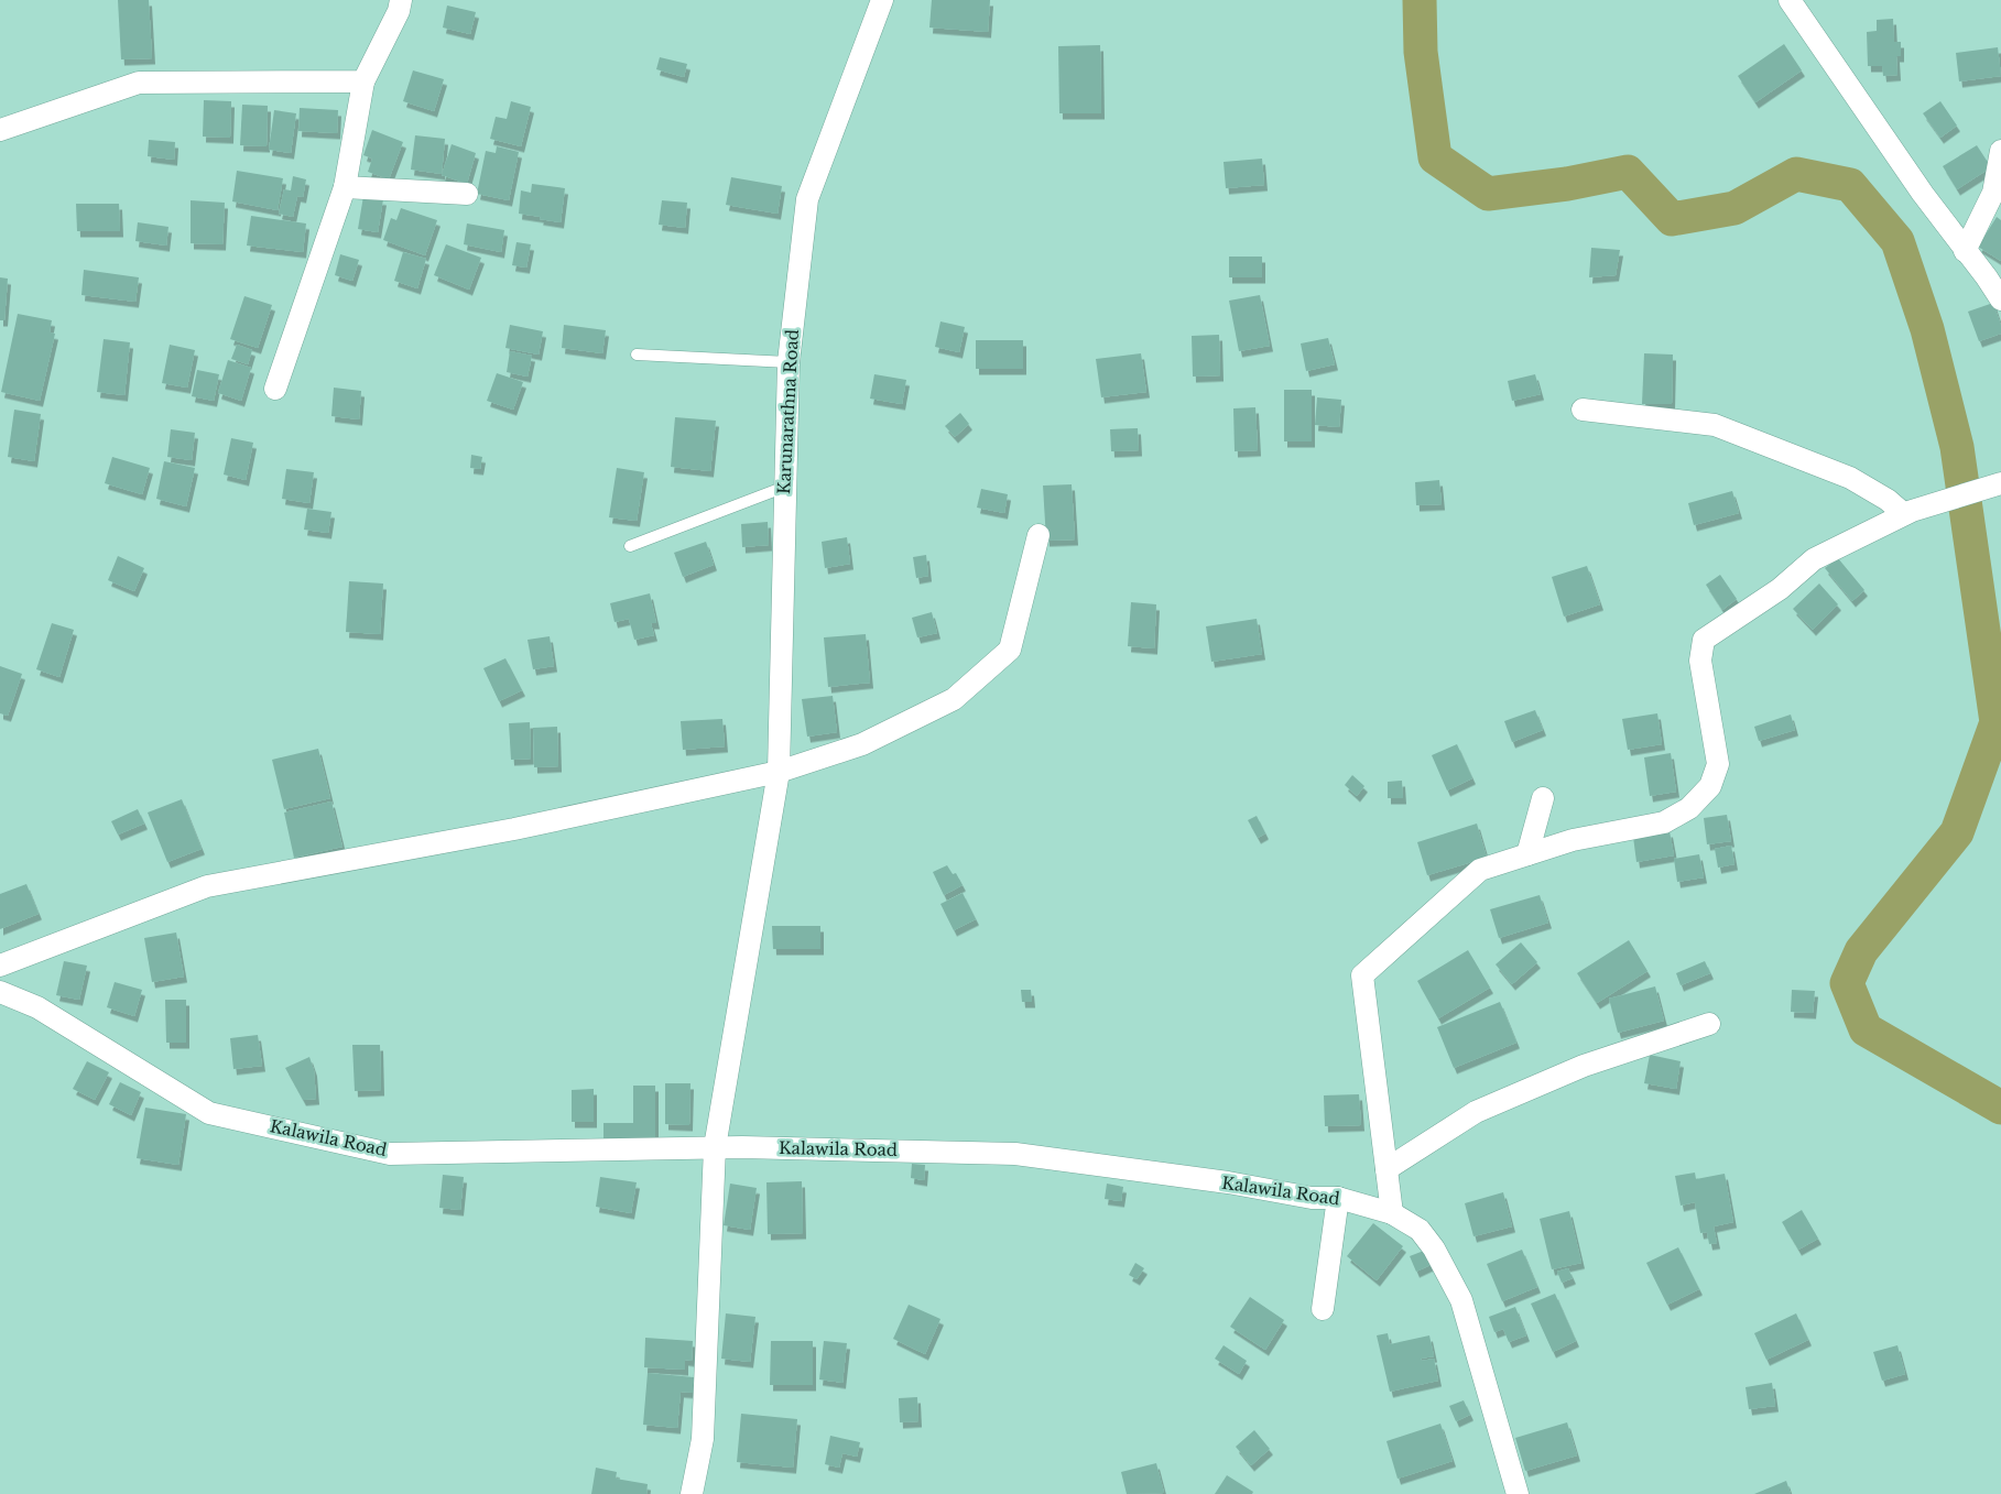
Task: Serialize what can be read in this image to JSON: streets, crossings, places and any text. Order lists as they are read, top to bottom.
{
  "streets": {
    "street": ["Karunarathna Road", "Kalawila Road"]
  },
  "crossings": [
    ["Karunarathna Road", "Kalawila Road"]
  ]
}
